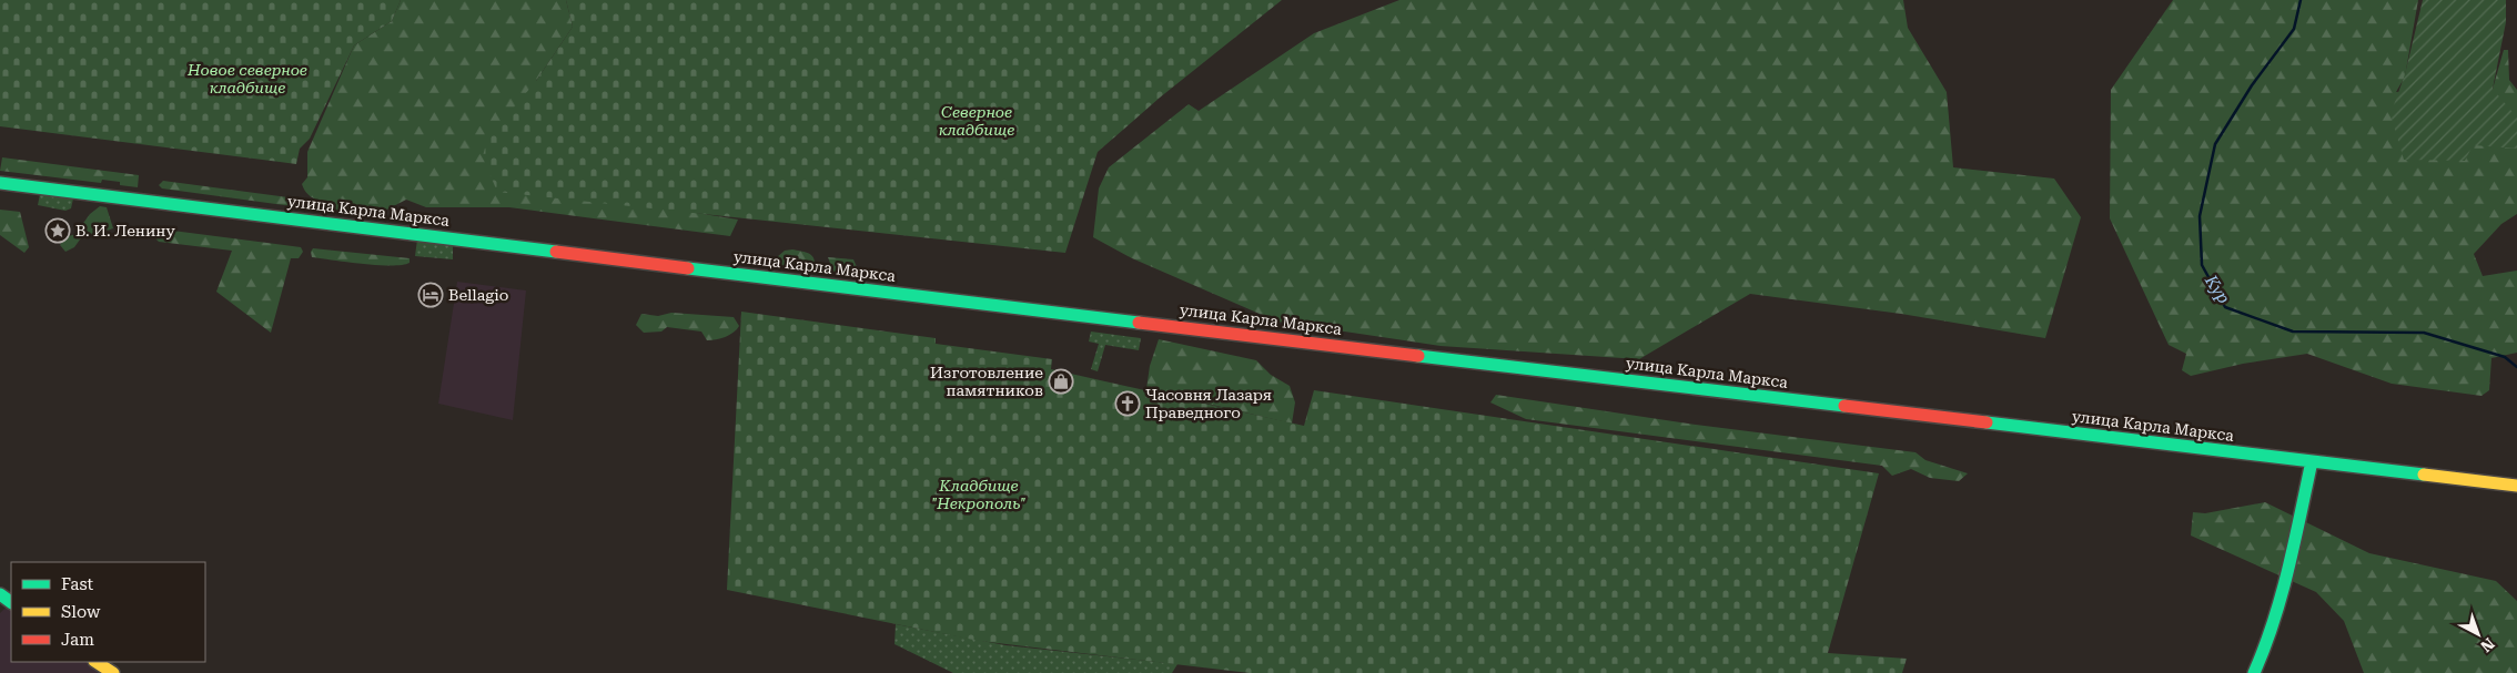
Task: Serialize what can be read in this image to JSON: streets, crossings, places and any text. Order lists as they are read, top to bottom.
{
  "streets": {
    "main road": ["улица Карла Маркса"]
  },
  "water": ["Кур"],
  "parks": ["Новое северное кладбище", "Северное кладбище", "Кладбище \"Некрополь\""],
  "places": {
    "place": ["В. И. Ленину"],
    "hotel": ["Bellagio"],
    "shop": ["Изготовление памятников"],
    "church": ["Часовня Лазаря Праведного"]
  },
  "legend": ["Fast", "Slow", "Jam"],
  "north": "bottom right"
}
